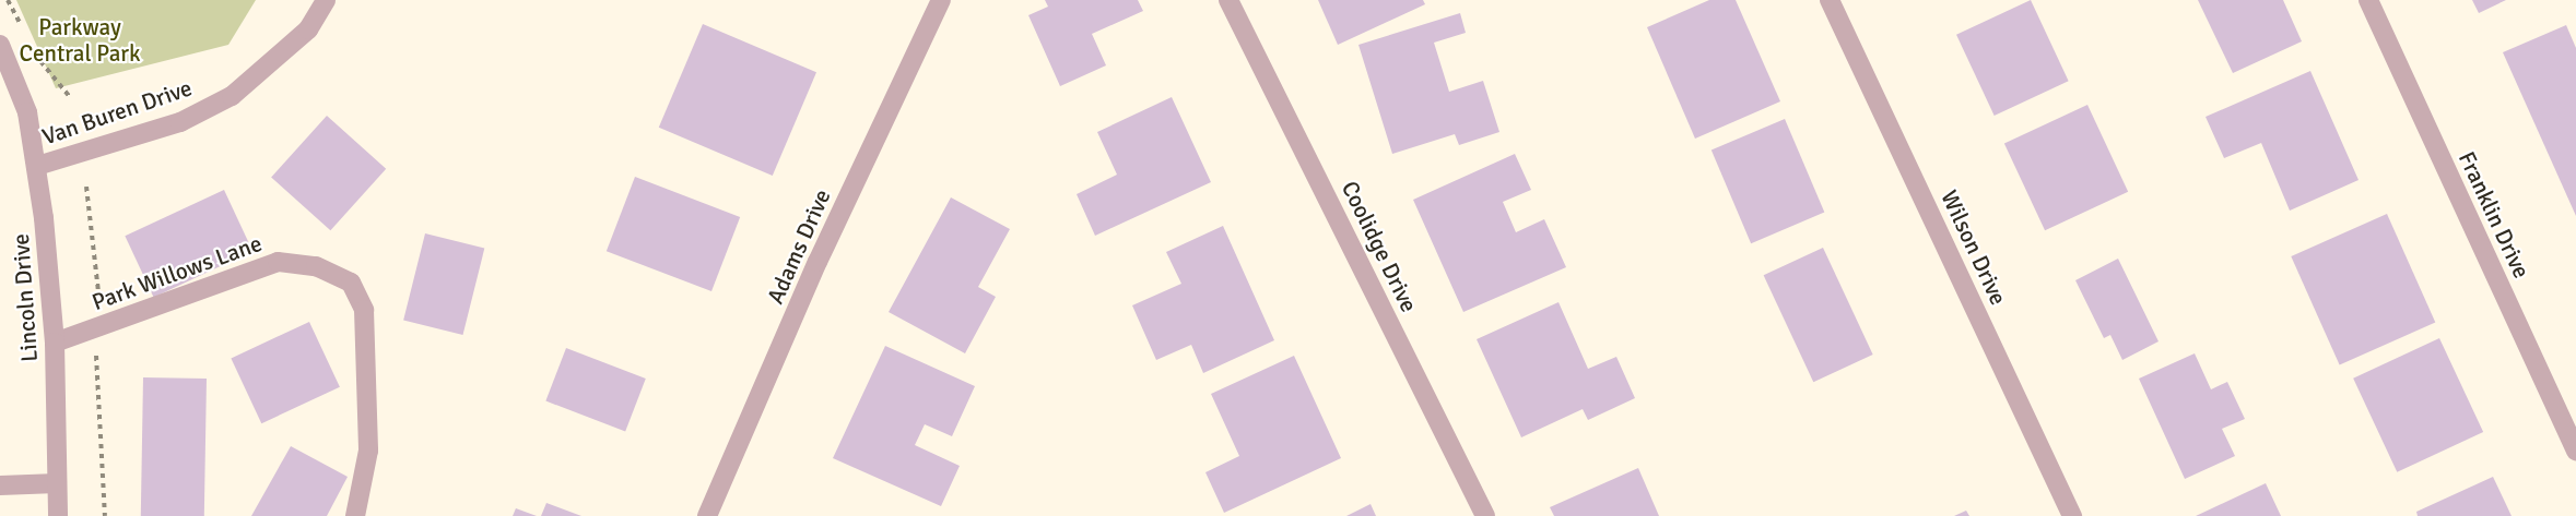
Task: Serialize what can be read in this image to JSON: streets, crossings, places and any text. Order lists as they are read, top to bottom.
{
  "streets": {
    "street": [
      "Van Buren Drive",
      "Franklin Drive",
      "Adams Drive",
      "Coolidge Drive",
      "Wilson Drive",
      "Park Willows Lane",
      "Lincoln Drive"
    ]
  },
  "crossings": [
    ["Van Buren Drive", "Lincoln Drive"],
    ["Park Willows Lane", "Lincoln Drive"]
  ],
  "parks": ["Parkway Central Park"]
}
